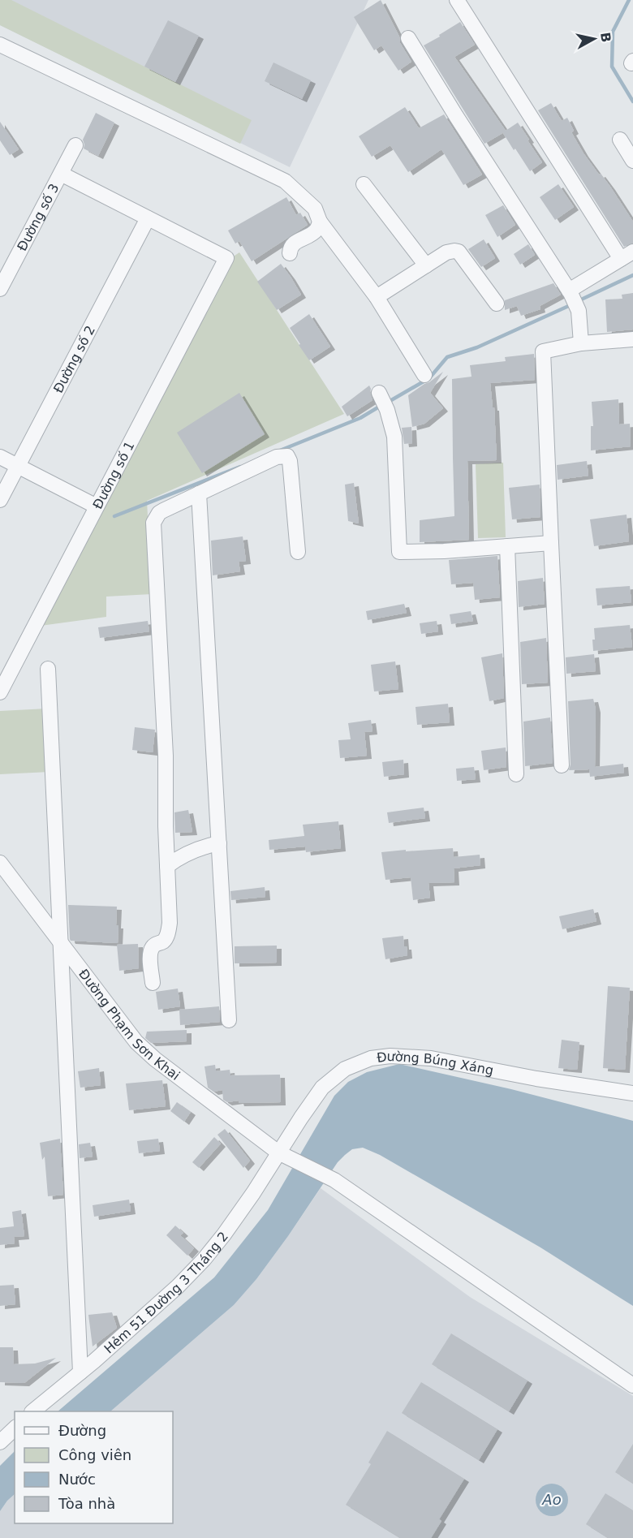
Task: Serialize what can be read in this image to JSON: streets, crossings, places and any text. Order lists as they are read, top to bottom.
{
  "streets": {
    "street": [
      "Đường số 3",
      "Đường số 2",
      "Đường số 1",
      "Đường Phạm Sơn Khai",
      "Đường Búng Xáng",
      "Hẻm 51 Đường 3 Tháng 2"
    ]
  },
  "crossings": [
    ["Đường số 2", "Đường số 1"],
    ["Đường Phạm Sơn Khai", "Đường Búng Xáng"],
    ["Đường Phạm Sơn Khai", "Hẻm 51 Đường 3 Tháng 2"],
    ["Đường Búng Xáng", "Hẻm 51 Đường 3 Tháng 2"]
  ],
  "water": ["Ao"],
  "legend": [
    "Đường",
    "Công viên",
    "Nước",
    "Tòa nhà"
  ],
  "north": "right"
}
